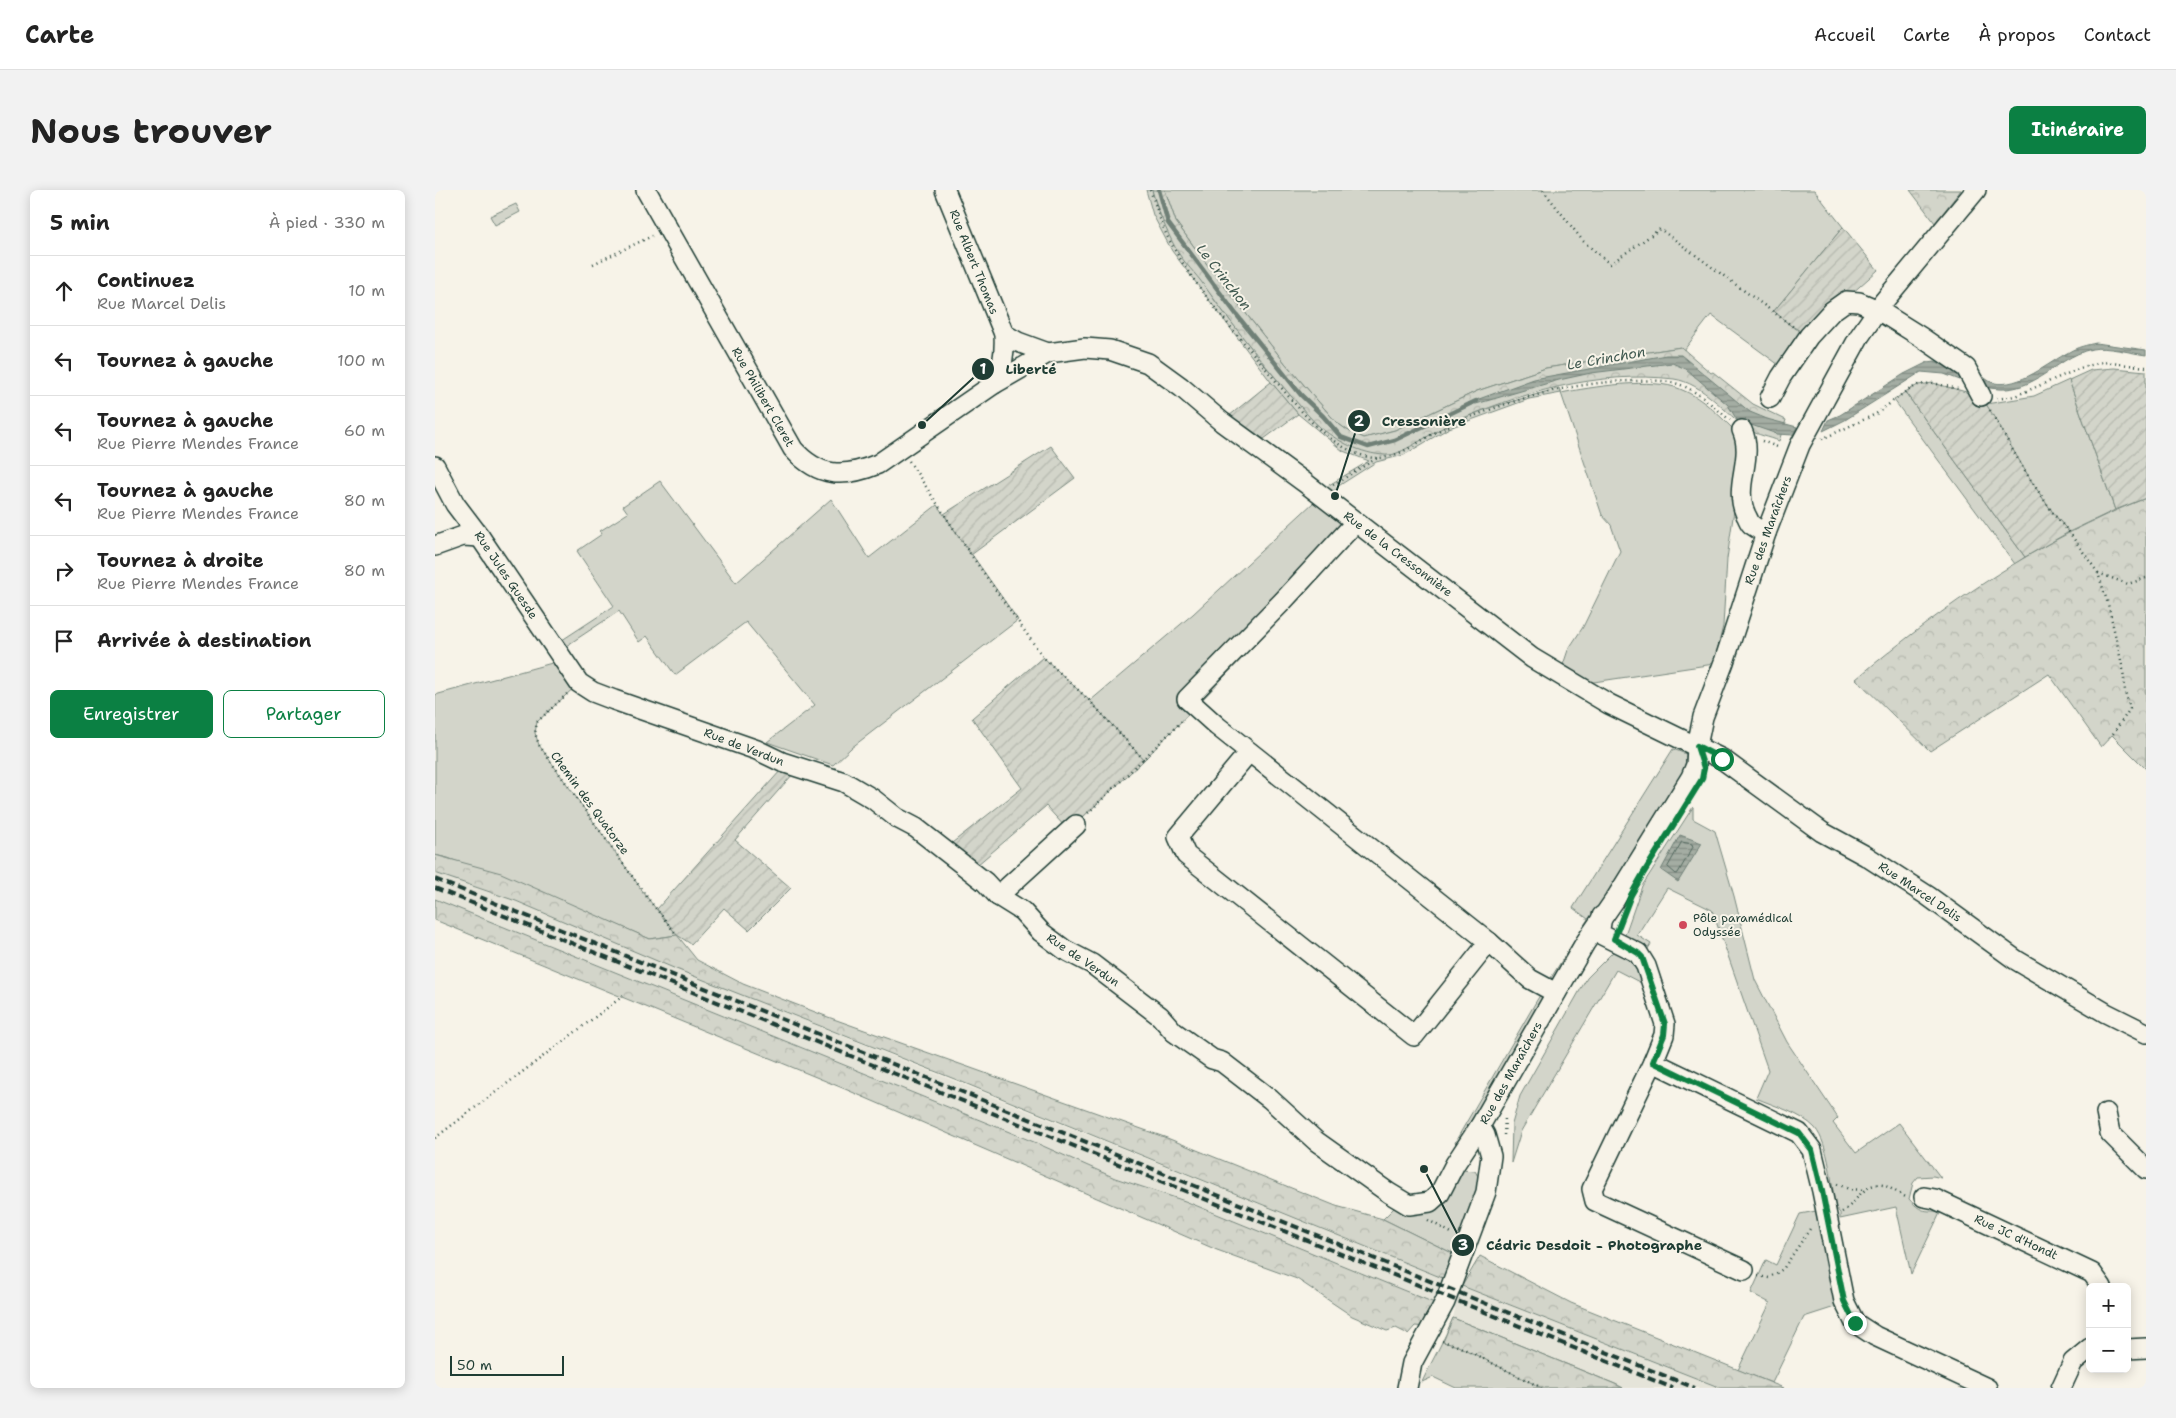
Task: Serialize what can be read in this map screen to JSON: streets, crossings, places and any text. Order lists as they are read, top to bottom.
{
  "streets": {
    "street": [
      "Rue Albert Thomas",
      "Rue Philibert Cleret",
      "Rue des Maraîchers",
      "Rue de la Cressonnière",
      "Rue Jules Guesde",
      "Rue de Verdun",
      "Rue Marcel Delis",
      "Rue JC d'Hondt"
    ],
    "path": ["Chemin des Quatorze"]
  },
  "crossings": [
    ["Rue Albert Thomas", "Rue Philibert Cleret"],
    ["Rue Philibert Cleret", "Rue de la Cressonnière"],
    ["Rue des Maraîchers", "Rue de la Cressonnière"],
    ["Rue des Maraîchers", "Rue Marcel Delis"],
    ["Rue de la Cressonnière", "Rue Marcel Delis"],
    ["Rue Jules Guesde", "Rue de Verdun"],
    ["Rue Jules Guesde", "Chemin des Quatorze"],
    ["Rue de Verdun", "Chemin des Quatorze"]
  ],
  "water": ["Le Crinchon"],
  "places": [
    "Liberté",
    "Cressonière",
    "Pôle paramédical Odyssée",
    "Cédric Desdoit - Photographe"
  ],
  "scale_bar": "50 m",
  "page": {
    "header": "Carte",
    "nav": [
      "Accueil",
      "Carte",
      "À propos",
      "Contact"
    ],
    "buttons": [
      "Itinéraire",
      ["Enregistrer", "Partager"]
    ],
    "title": "Nous trouver",
    "heading": ["5 min", "À pied · 330 m"],
    "list": [
      ["Continuez", "Rue Marcel Delis", "10 m"],
      ["Tournez à gauche", "100 m"],
      ["Tournez à gauche", "Rue Pierre Mendes France", "60 m"],
      ["Tournez à gauche", "Rue Pierre Mendes France", "80 m"],
      ["Tournez à droite", "Rue Pierre Mendes France", "80 m"],
      "Arrivée à destination"
    ],
    "map_buttons": ["+", "−"],
    "scale": "50 m"
  }
}
